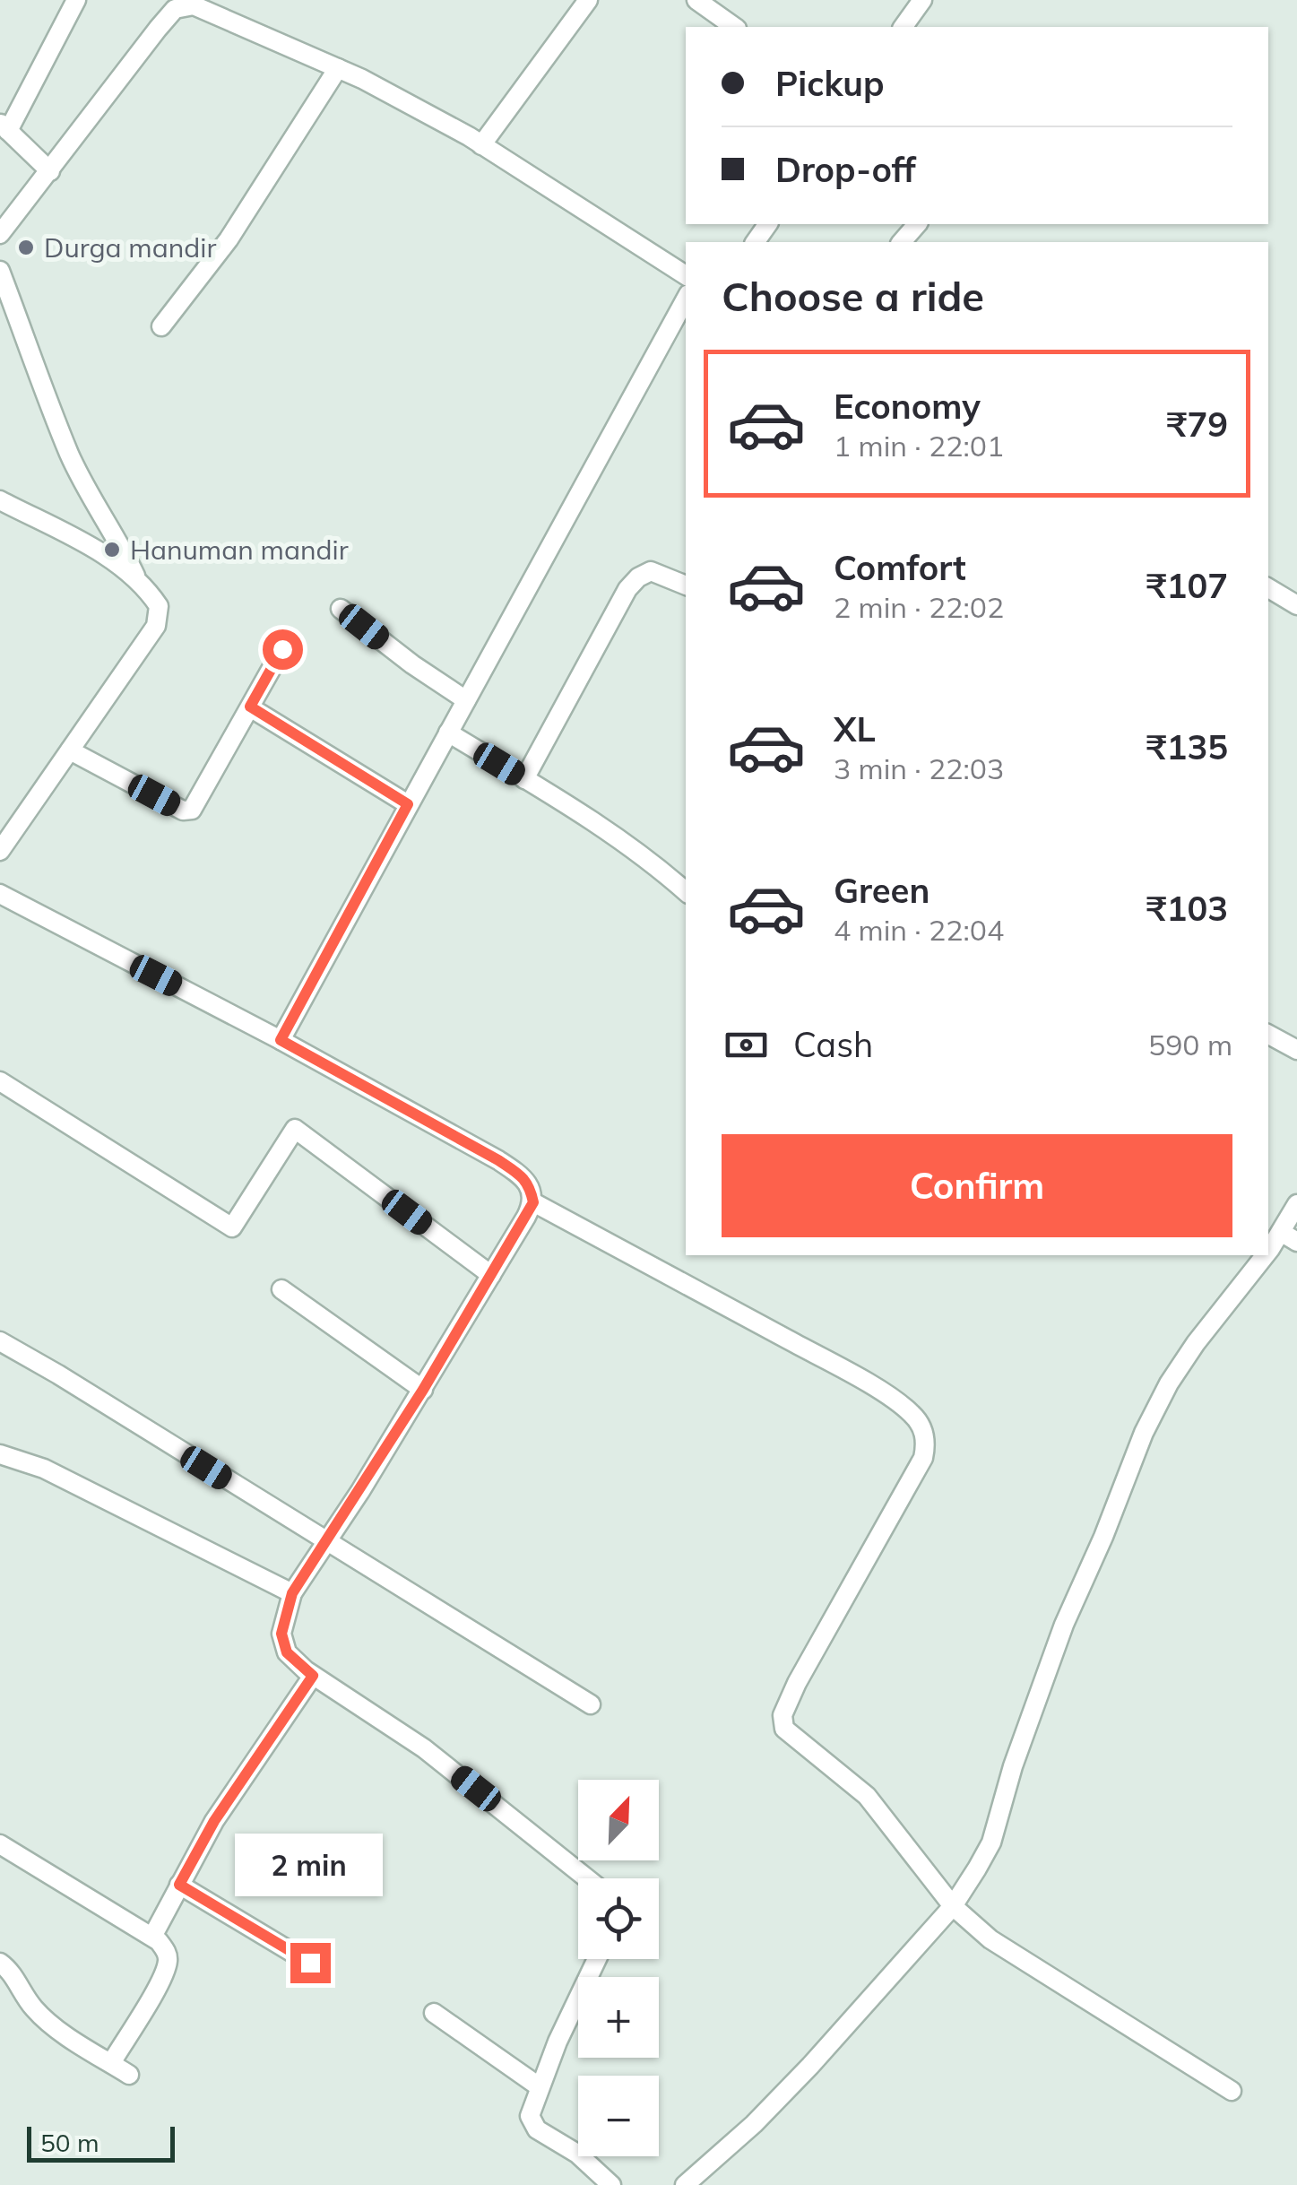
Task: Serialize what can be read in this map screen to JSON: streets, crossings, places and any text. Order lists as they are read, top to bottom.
{
  "places": ["Durga mandir", "Hanuman mandir"],
  "scale_bar": "50 m",
  "north": "top right",
  "page": {
    "banner": ["Pickup", "Drop-off"],
    "heading": "Choose a ride",
    "list": [
      {
        "name": "Economy",
        "note": "1 min · 22:01",
        "value": "₹79"
      },
      {
        "name": "Comfort",
        "note": "2 min · 22:02",
        "value": "₹107"
      },
      {
        "name": "XL",
        "note": "3 min · 22:03",
        "value": "₹135"
      },
      {
        "name": "Green",
        "note": "4 min · 22:04",
        "value": "₹103"
      }
    ],
    "pay": ["Cash", "590 m"],
    "buttons": "Confirm",
    "map_buttons": ["+", "−"],
    "bubble": "2 min",
    "scale": "50 m"
  }
}
